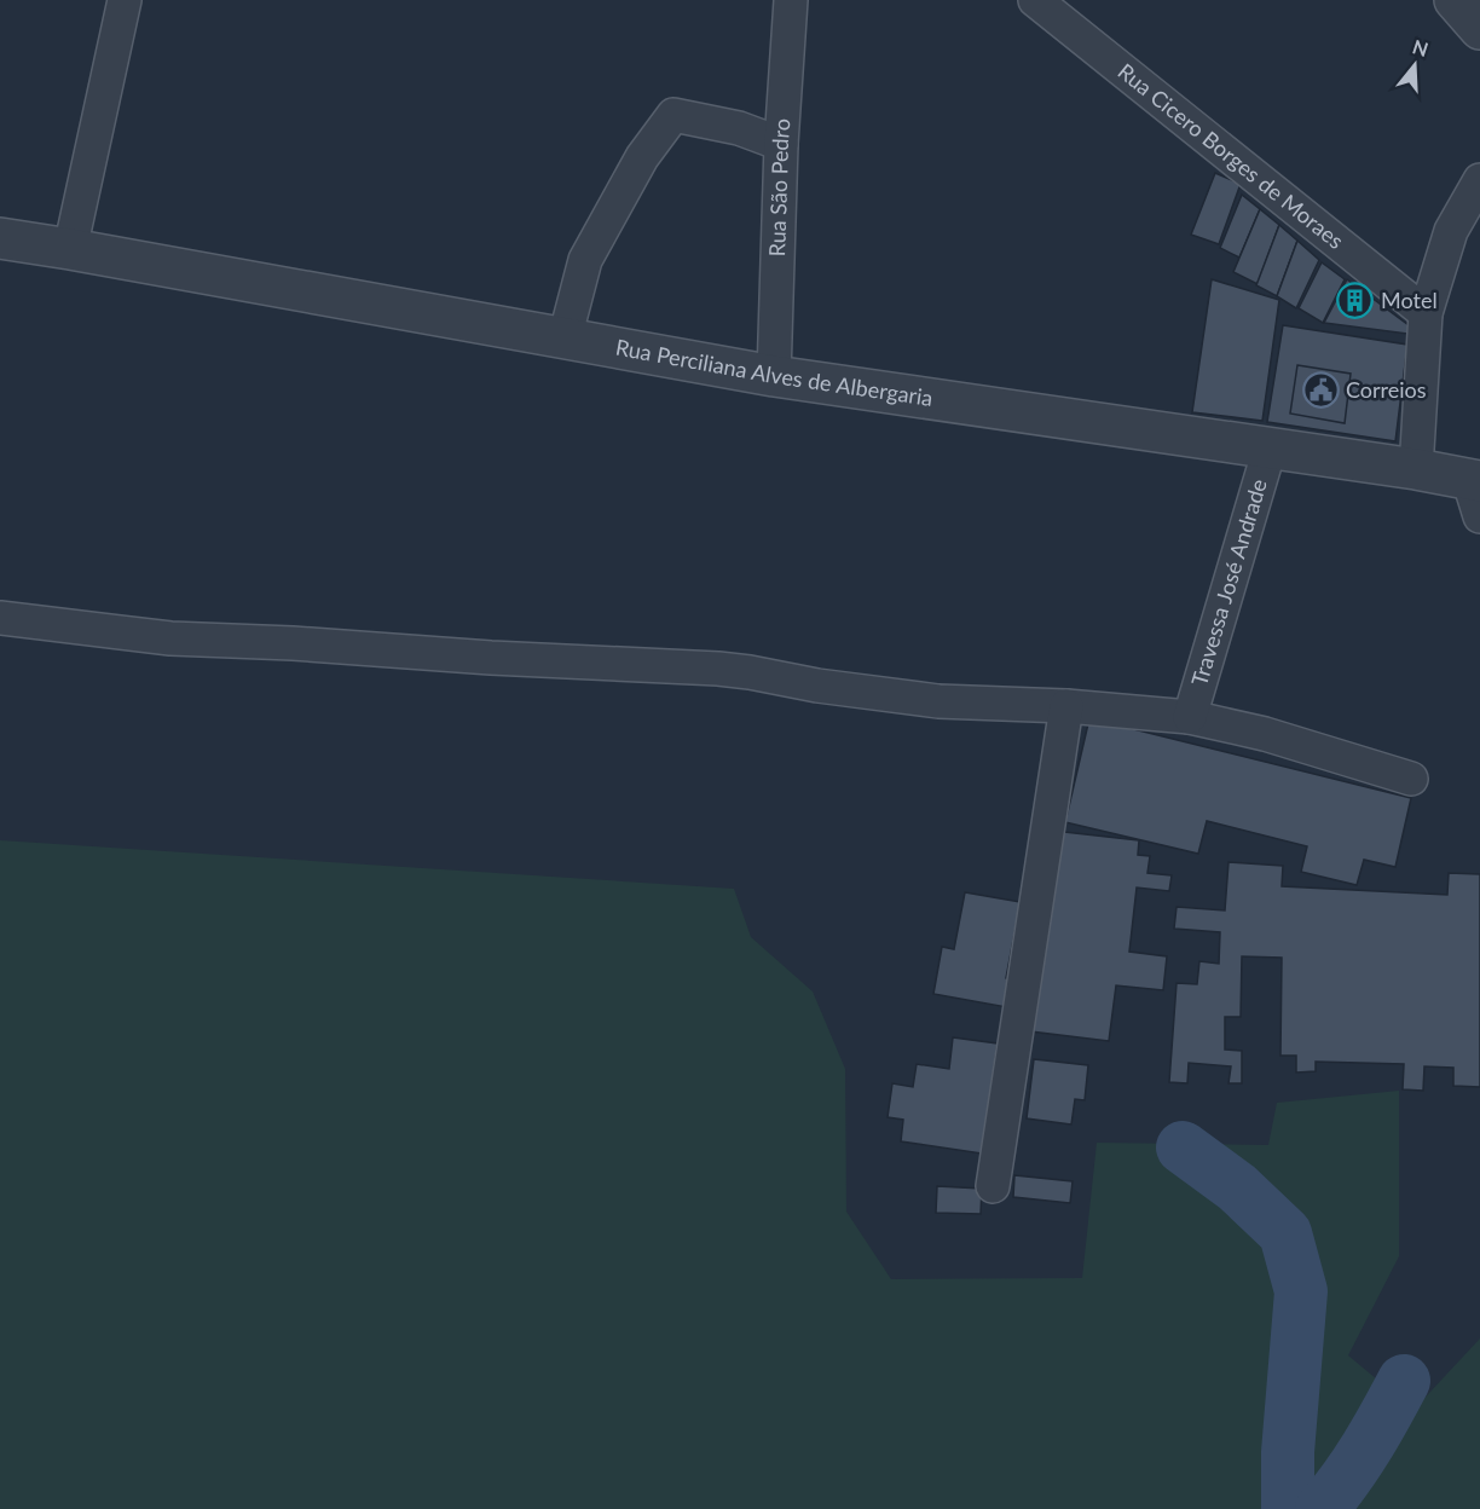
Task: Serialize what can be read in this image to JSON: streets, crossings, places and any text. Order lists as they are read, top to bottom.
{
  "streets": {
    "street": [
      "Rua Cicero Borges de Moraes",
      "Rua São Pedro",
      "Rua Perciliana Alves de Albergaria",
      "Travessa José Andrade"
    ]
  },
  "crossings": [
    ["Rua São Pedro", "Rua Perciliana Alves de Albergaria"],
    ["Rua Perciliana Alves de Albergaria", "Travessa José Andrade"]
  ],
  "places": {
    "building": ["Motel"],
    "public building": ["Correios"]
  },
  "north": "top"
}
